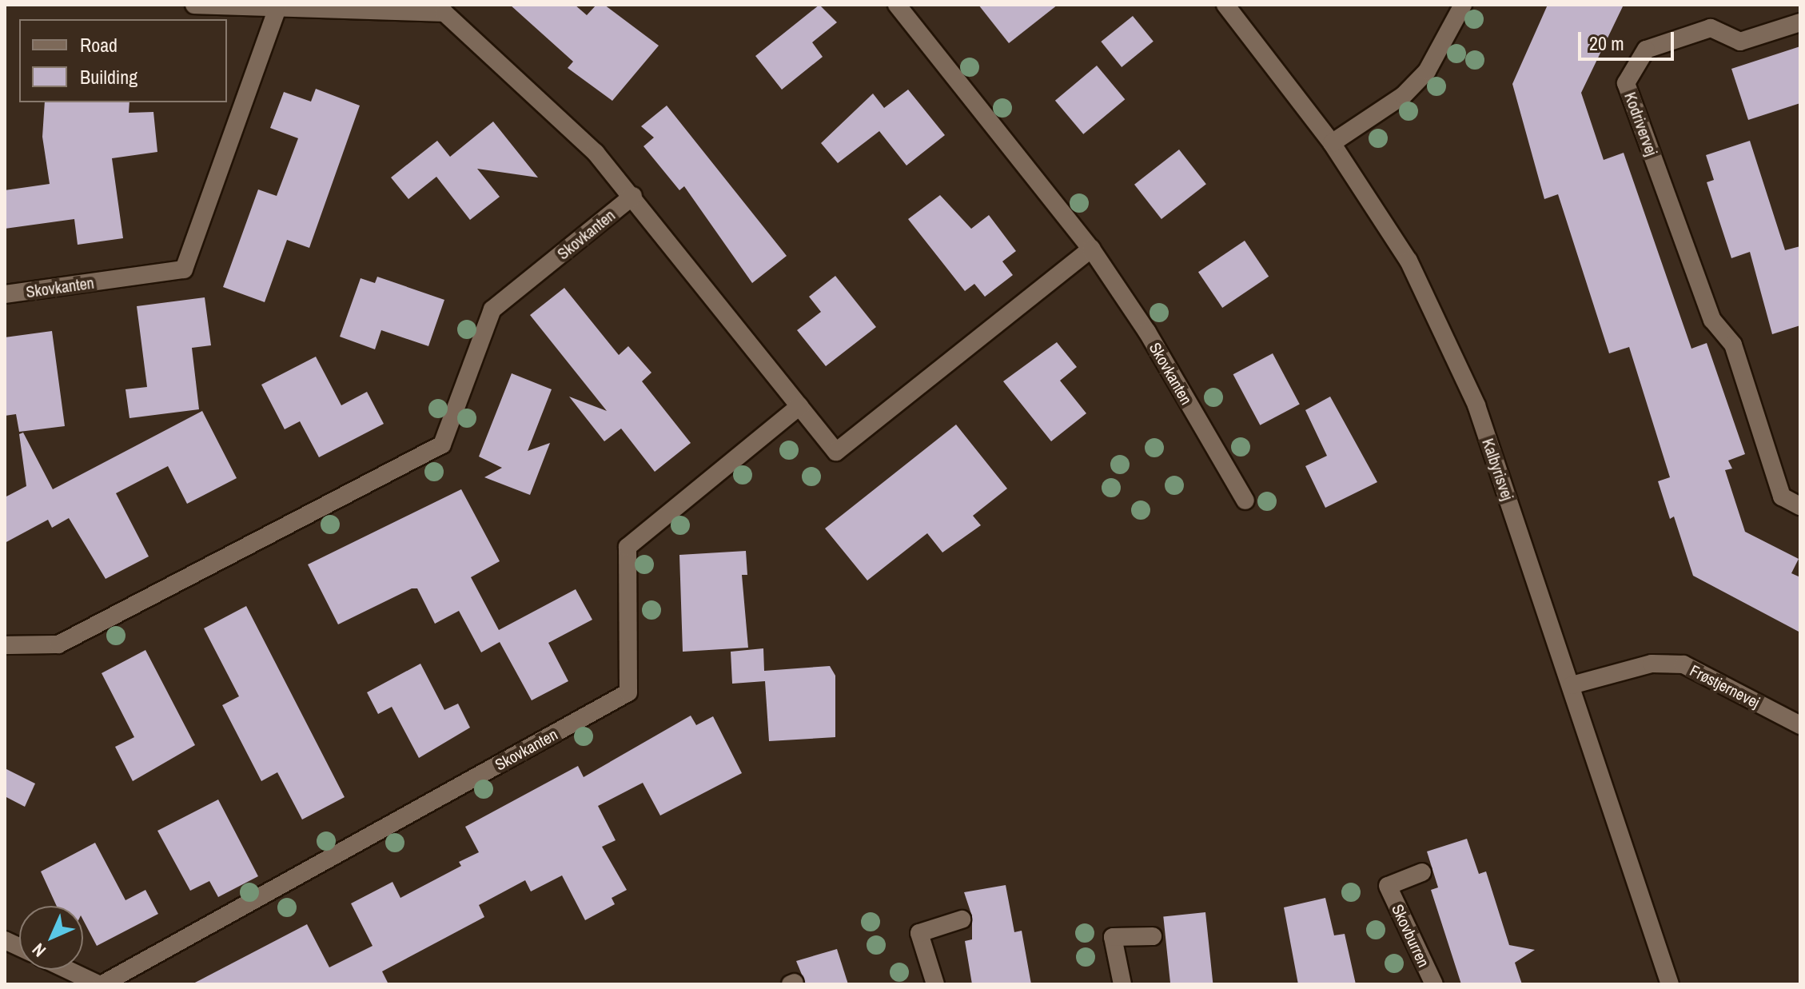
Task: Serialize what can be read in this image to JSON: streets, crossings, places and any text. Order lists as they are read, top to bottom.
{
  "streets": {
    "street": [
      "Kodrivervej",
      "Skovkanten",
      "Kalbyrisvej",
      "Frøstjernevej",
      "Skovburren"
    ]
  },
  "crossings": [
    ["Kalbyrisvej", "Frøstjernevej"]
  ],
  "legend": ["Road", "Building"],
  "scale_bar": "20 m",
  "north": "bottom left"
}
